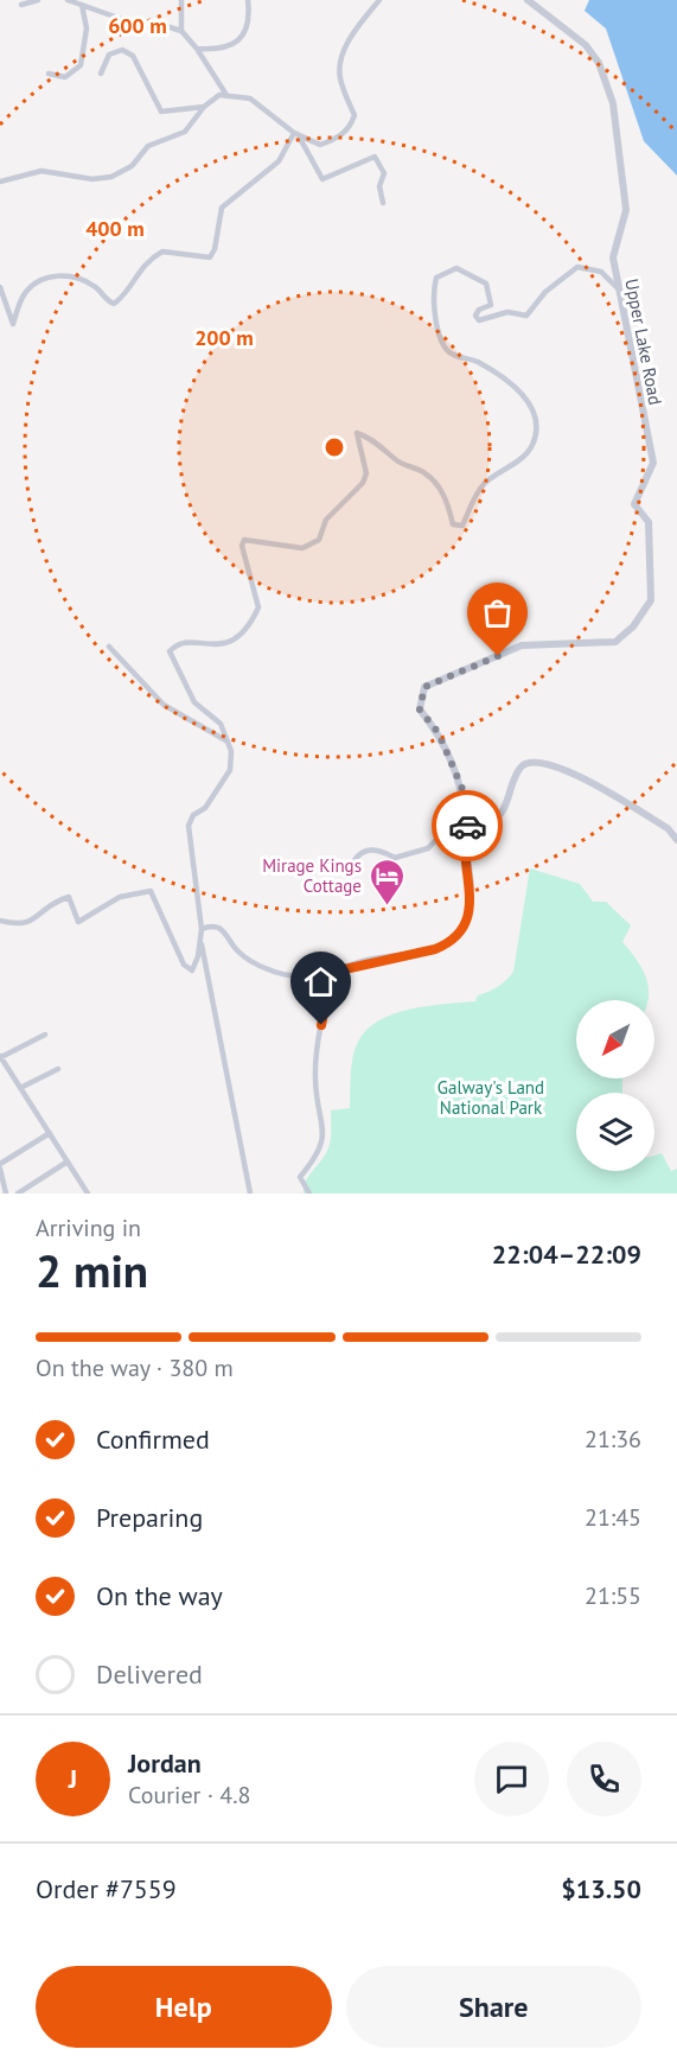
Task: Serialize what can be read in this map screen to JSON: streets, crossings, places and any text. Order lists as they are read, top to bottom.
{
  "streets": {
    "street": ["Upper Lake Road"]
  },
  "parks": ["Galway's Land National Park"],
  "places": {
    "hotel": ["Mirage Kings Cottage"]
  },
  "north": "bottom left",
  "page": {
    "heading": ["2 min", "Arriving in", "22:04–22:09"],
    "panel": [
      "Jordan",
      "Courier · 4.8",
      "Order #7559",
      "$13.50"
    ],
    "bar": "On the way · 380 m",
    "list": [
      ["Confirmed", "21:36"],
      ["Preparing", "21:45"],
      ["On the way", "21:55"],
      "Delivered"
    ],
    "round": "J",
    "buttons": ["Help", "Share"]
  },
  "rings": ["600 m", "400 m", "200 m"]
}
